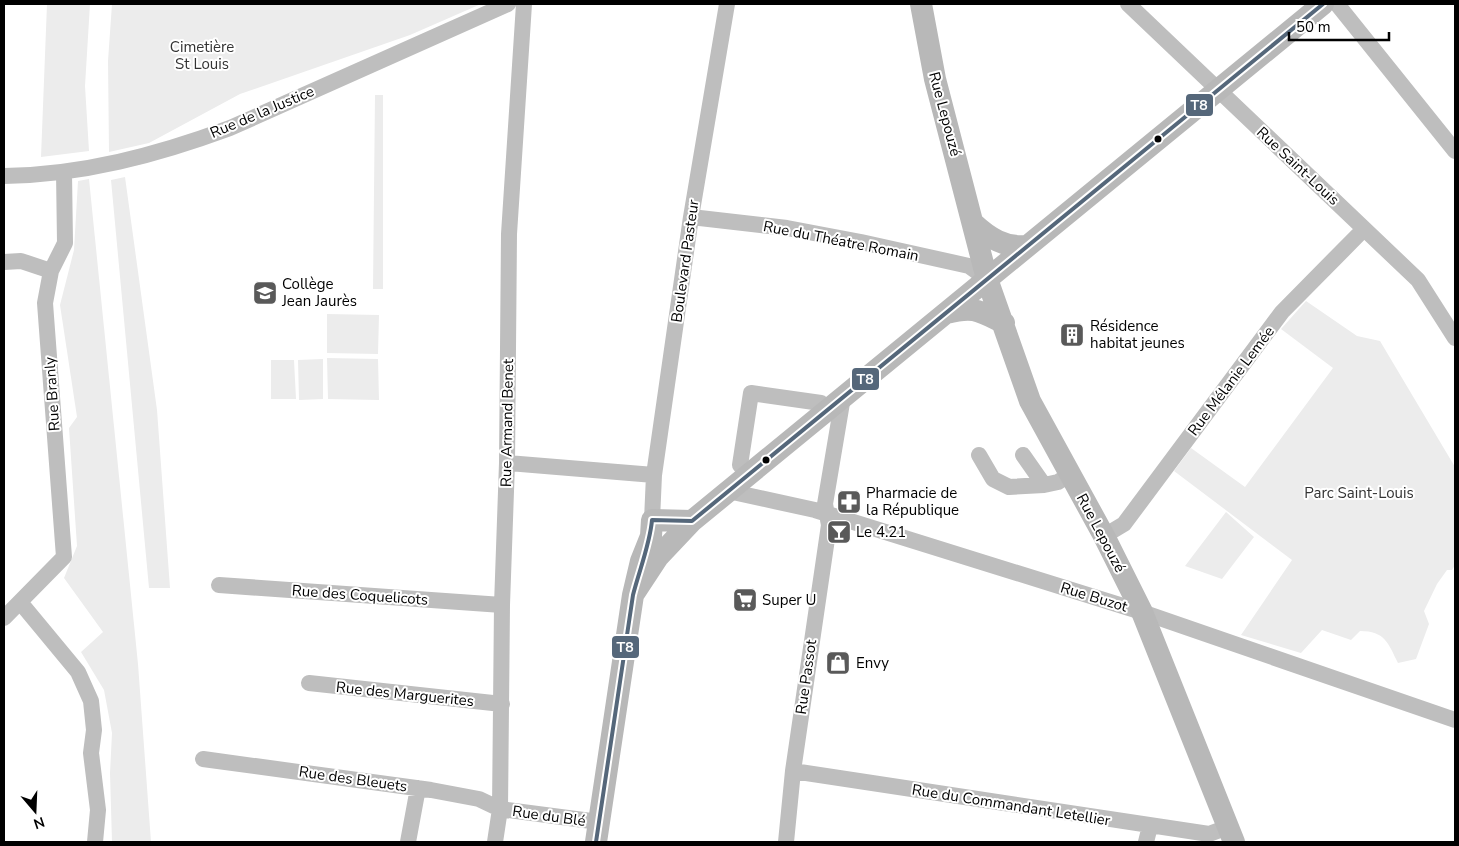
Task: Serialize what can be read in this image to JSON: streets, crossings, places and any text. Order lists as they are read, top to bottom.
{
  "streets": {
    "main road": ["Rue Lepouzé"],
    "street": [
      "Rue de la Justice",
      "Rue Saint-Louis",
      "Rue du Théatre Romain",
      "Boulevard Pasteur",
      "Rue Mélanie Lemée",
      "Rue Branly",
      "Rue Armand Benet",
      "Rue des Coquelicots",
      "Rue Buzot",
      "Rue Passot",
      "Rue des Marguerites",
      "Rue des Bleuets",
      "Rue du Commandant Letellier",
      "Rue du Blé"
    ]
  },
  "crossings": [
    ["Rue de la Justice", "Rue Branly"],
    ["Rue Lepouzé", "Rue du Théatre Romain"],
    ["Rue Lepouzé", "Rue Mélanie Lemée"],
    ["Rue Lepouzé", "Rue Buzot"],
    ["Rue Lepouzé", "Rue du Commandant Letellier"],
    ["Rue Saint-Louis", "Rue Mélanie Lemée"],
    ["Rue du Théatre Romain", "Boulevard Pasteur"],
    ["Rue Armand Benet", "Rue des Coquelicots"],
    ["Rue Armand Benet", "Rue des Marguerites"],
    ["Rue Armand Benet", "Rue des Bleuets"],
    ["Rue Armand Benet", "Rue du Blé"],
    ["Rue Buzot", "Rue Passot"],
    ["Rue Passot", "Rue du Commandant Letellier"],
    ["Rue des Bleuets", "Rue du Blé"]
  ],
  "parks": ["Cimetière St Louis", "Parc Saint-Louis"],
  "places": {
    "school or university": ["Collège Jean Jaurès"],
    "building": ["Résidence habitat jeunes"],
    "pharmacy": ["Pharmacie de la République"],
    "bar": ["Le 4.21"],
    "supermarket": ["Super U"],
    "shop": ["Envy"]
  },
  "lines": ["transit line T8"],
  "scale_bar": "50 m",
  "north": "bottom"
}
